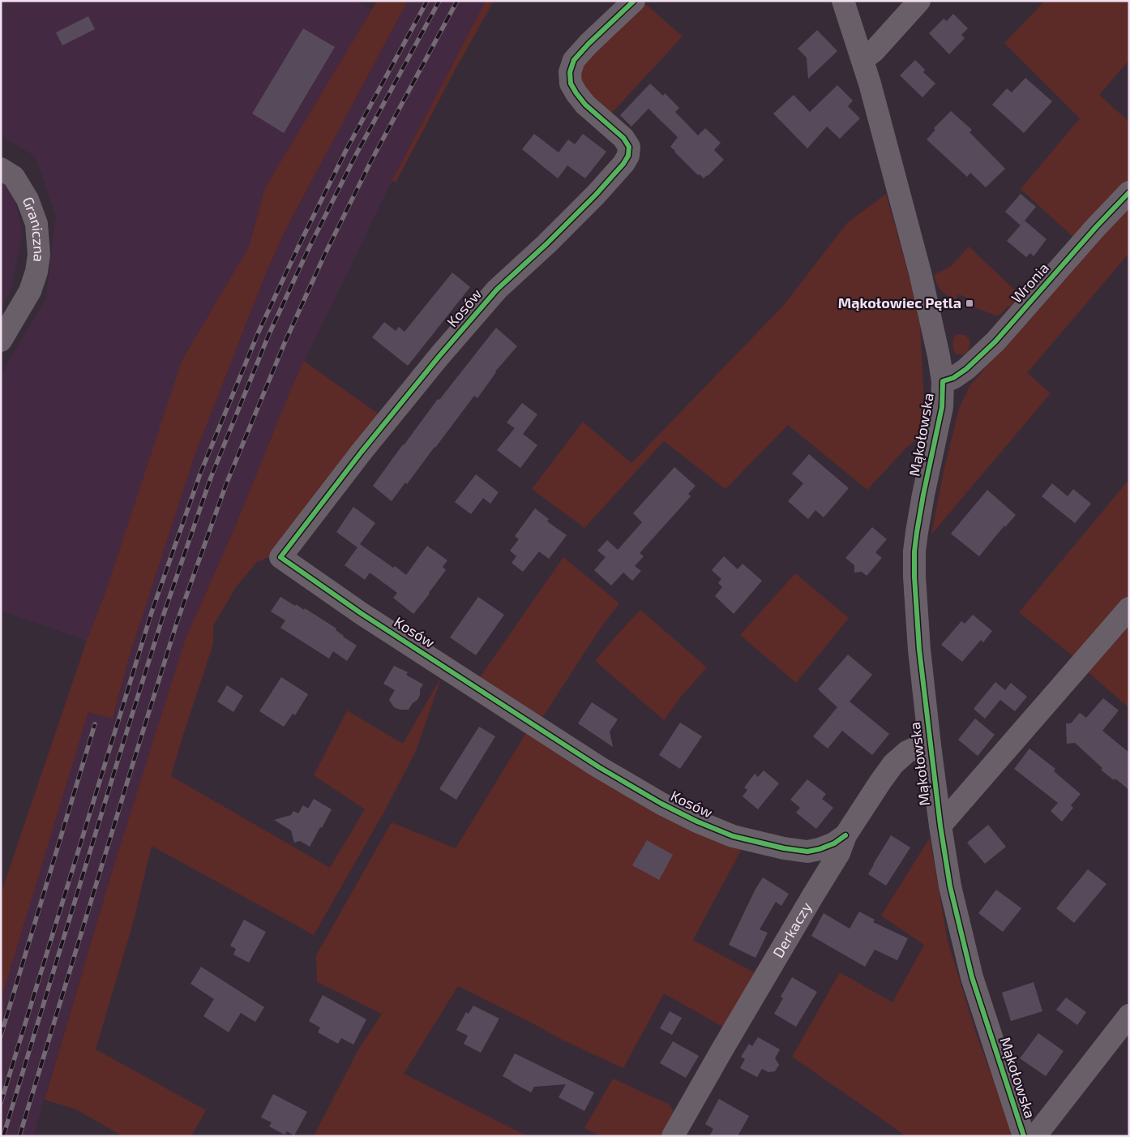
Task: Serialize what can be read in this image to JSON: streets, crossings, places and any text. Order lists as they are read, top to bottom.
{
  "streets": {
    "street": [
      "Graniczna",
      "Wronia",
      "Kosów",
      "Mąkołowska",
      "Derkaczy"
    ]
  },
  "crossings": [
    ["Wronia", "Mąkołowska"],
    ["Kosów", "Derkaczy"],
    ["Mąkołowska", "Derkaczy"]
  ],
  "places": {
    "transit": ["Mąkołowiec Pętla"]
  }
}
